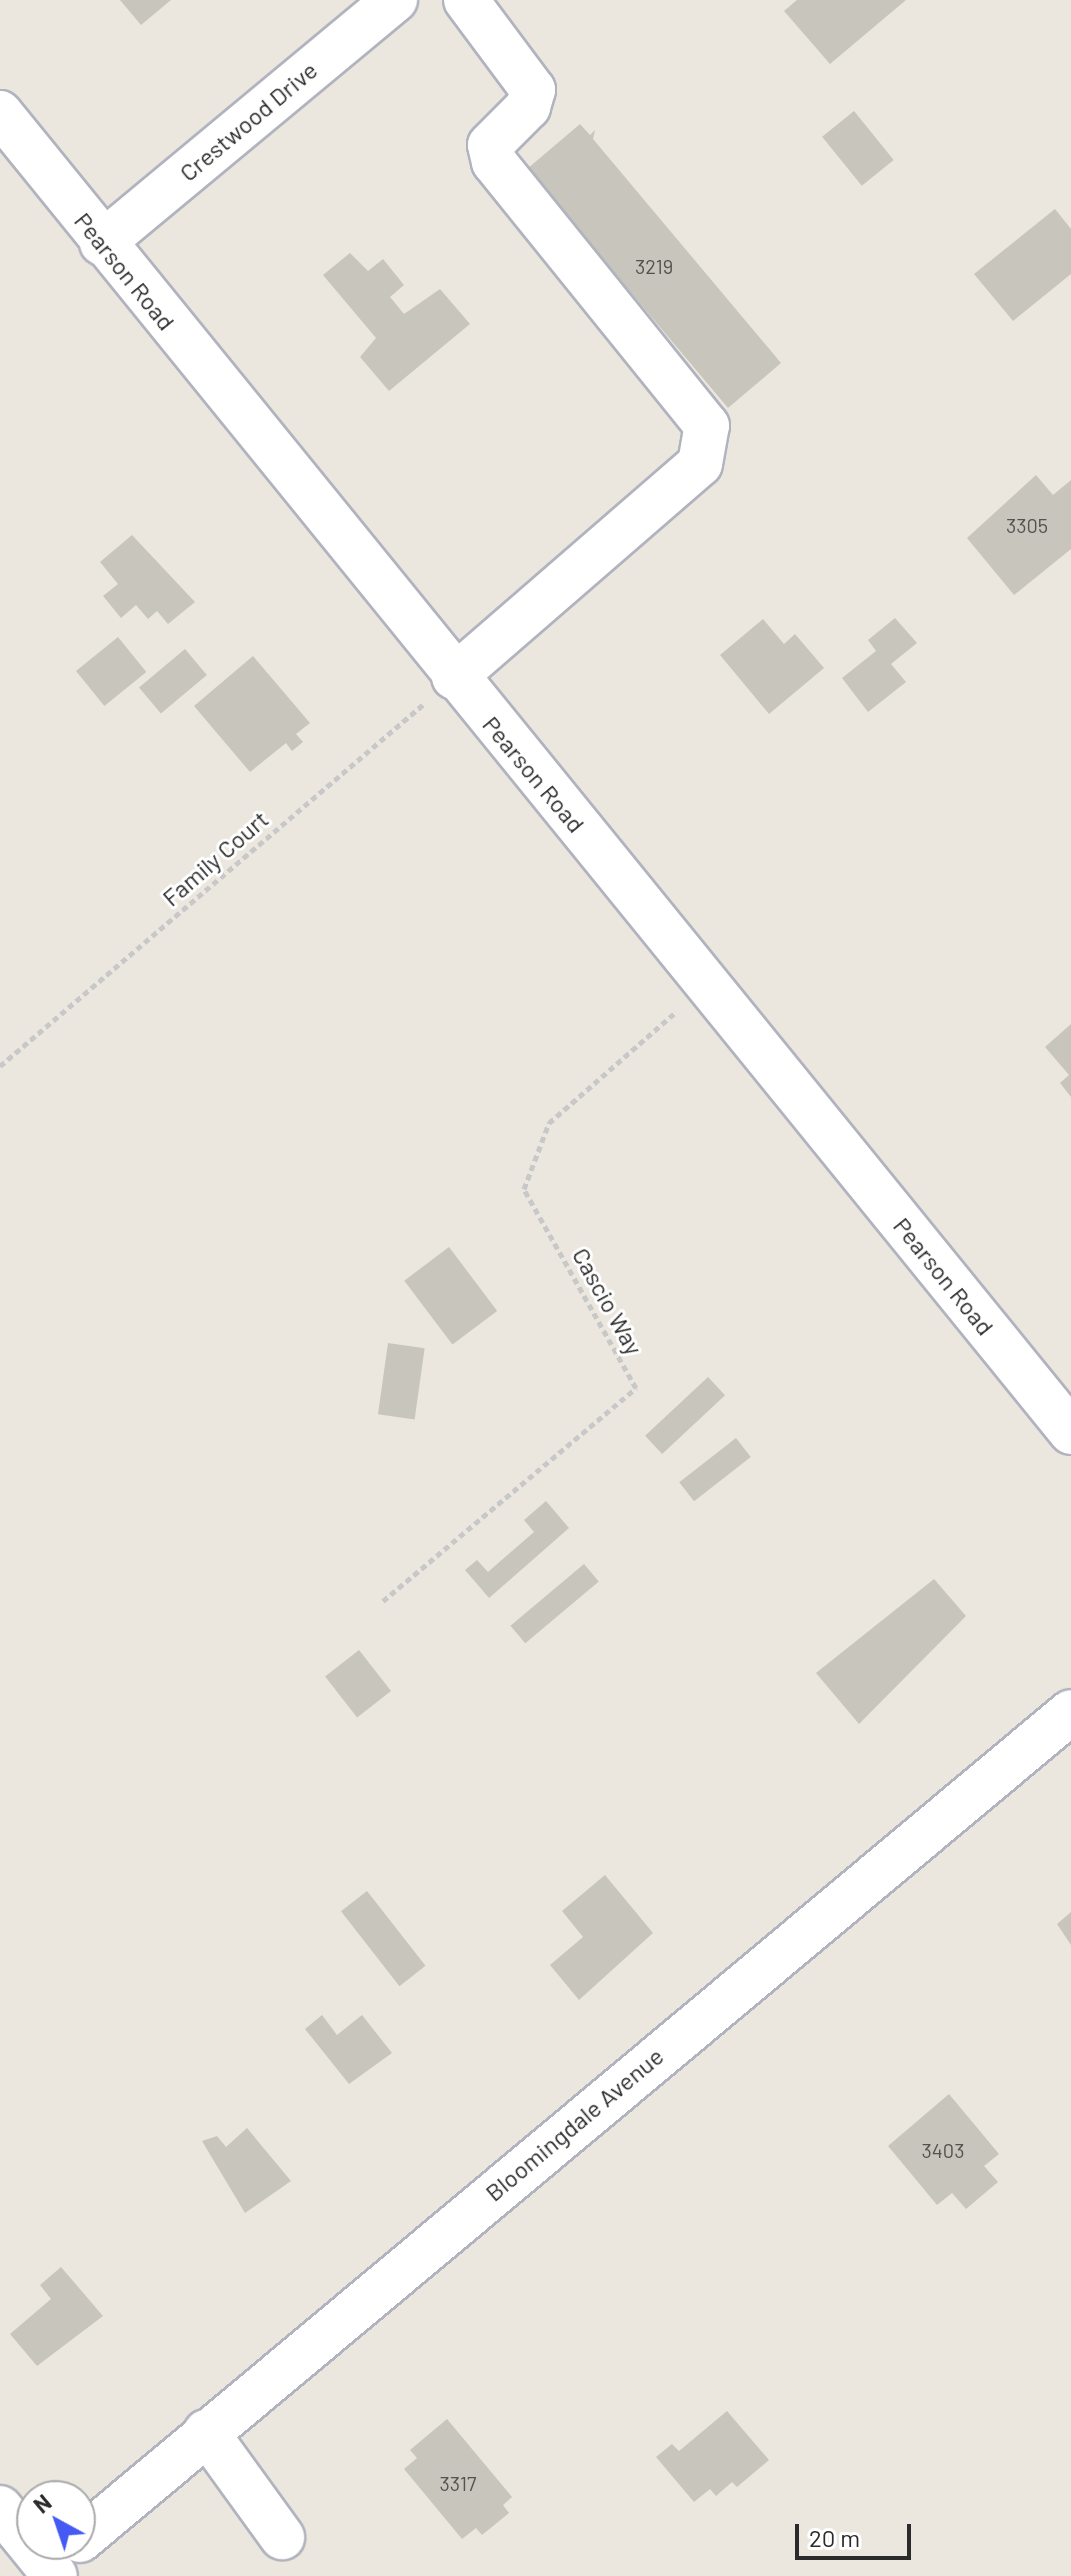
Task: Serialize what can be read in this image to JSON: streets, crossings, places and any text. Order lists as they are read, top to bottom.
{
  "streets": {
    "street": ["Crestwood Drive", "Pearson Road", "Bloomingdale Avenue"],
    "path": ["Family Court", "Cascio Way"]
  },
  "crossings": [
    ["Crestwood Drive", "Pearson Road"],
    ["Pearson Road", "Family Court"],
    ["Pearson Road", "Cascio Way"]
  ],
  "house_numbers": [
    "3219",
    "3305",
    "3403",
    "3317"
  ],
  "scale_bar": "20 m",
  "north": "top left"
}
